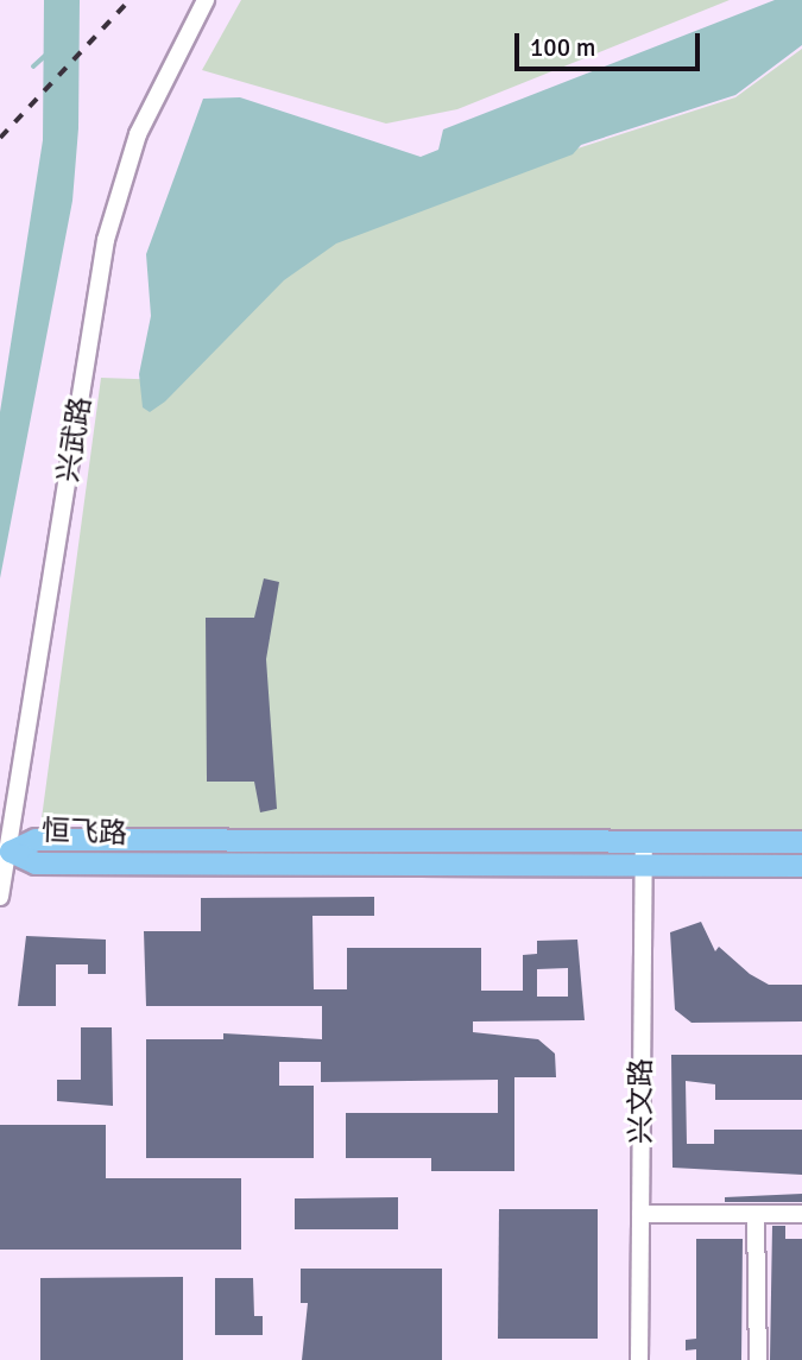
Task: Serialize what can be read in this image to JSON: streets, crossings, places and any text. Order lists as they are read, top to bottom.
{
  "streets": {
    "main road": ["恒飞路"],
    "street": ["兴武路", "兴文路"]
  },
  "crossings": [
    ["兴武路", "恒飞路"],
    ["恒飞路", "兴文路"]
  ],
  "scale_bar": "100 m"
}
